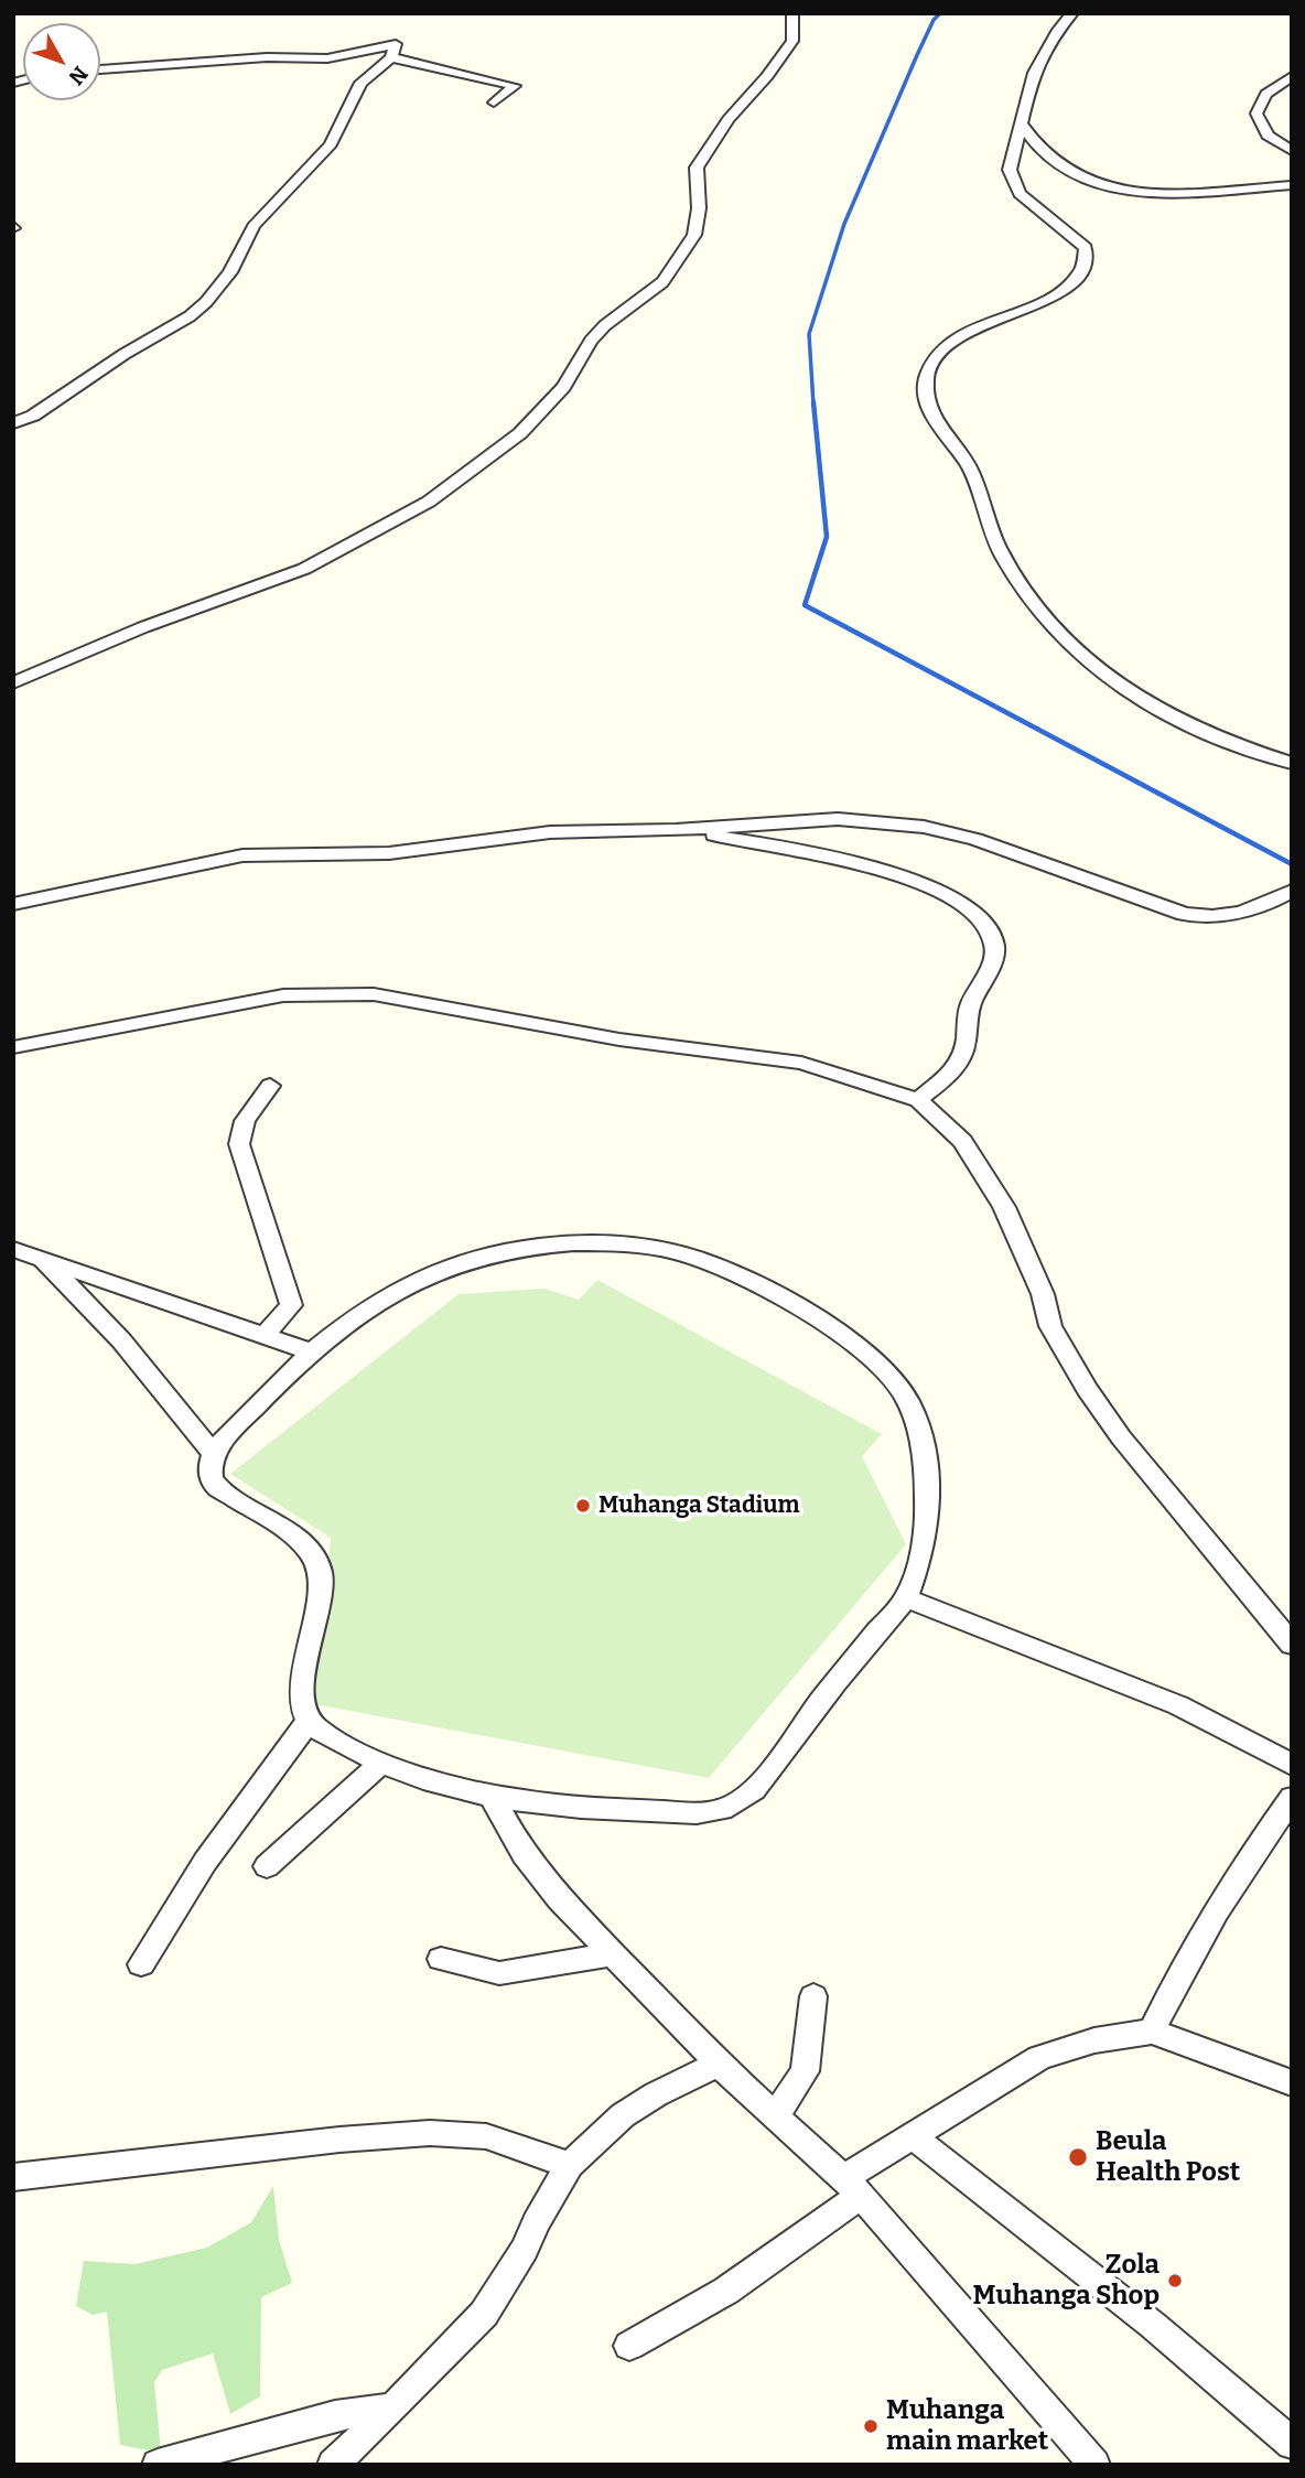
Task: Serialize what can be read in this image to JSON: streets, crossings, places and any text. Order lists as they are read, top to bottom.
{
  "places": [
    "Muhanga Stadium",
    "Beula Health Post",
    "Zola Muhanga Shop",
    "Muhanga main market"
  ],
  "north": "bottom right"
}
